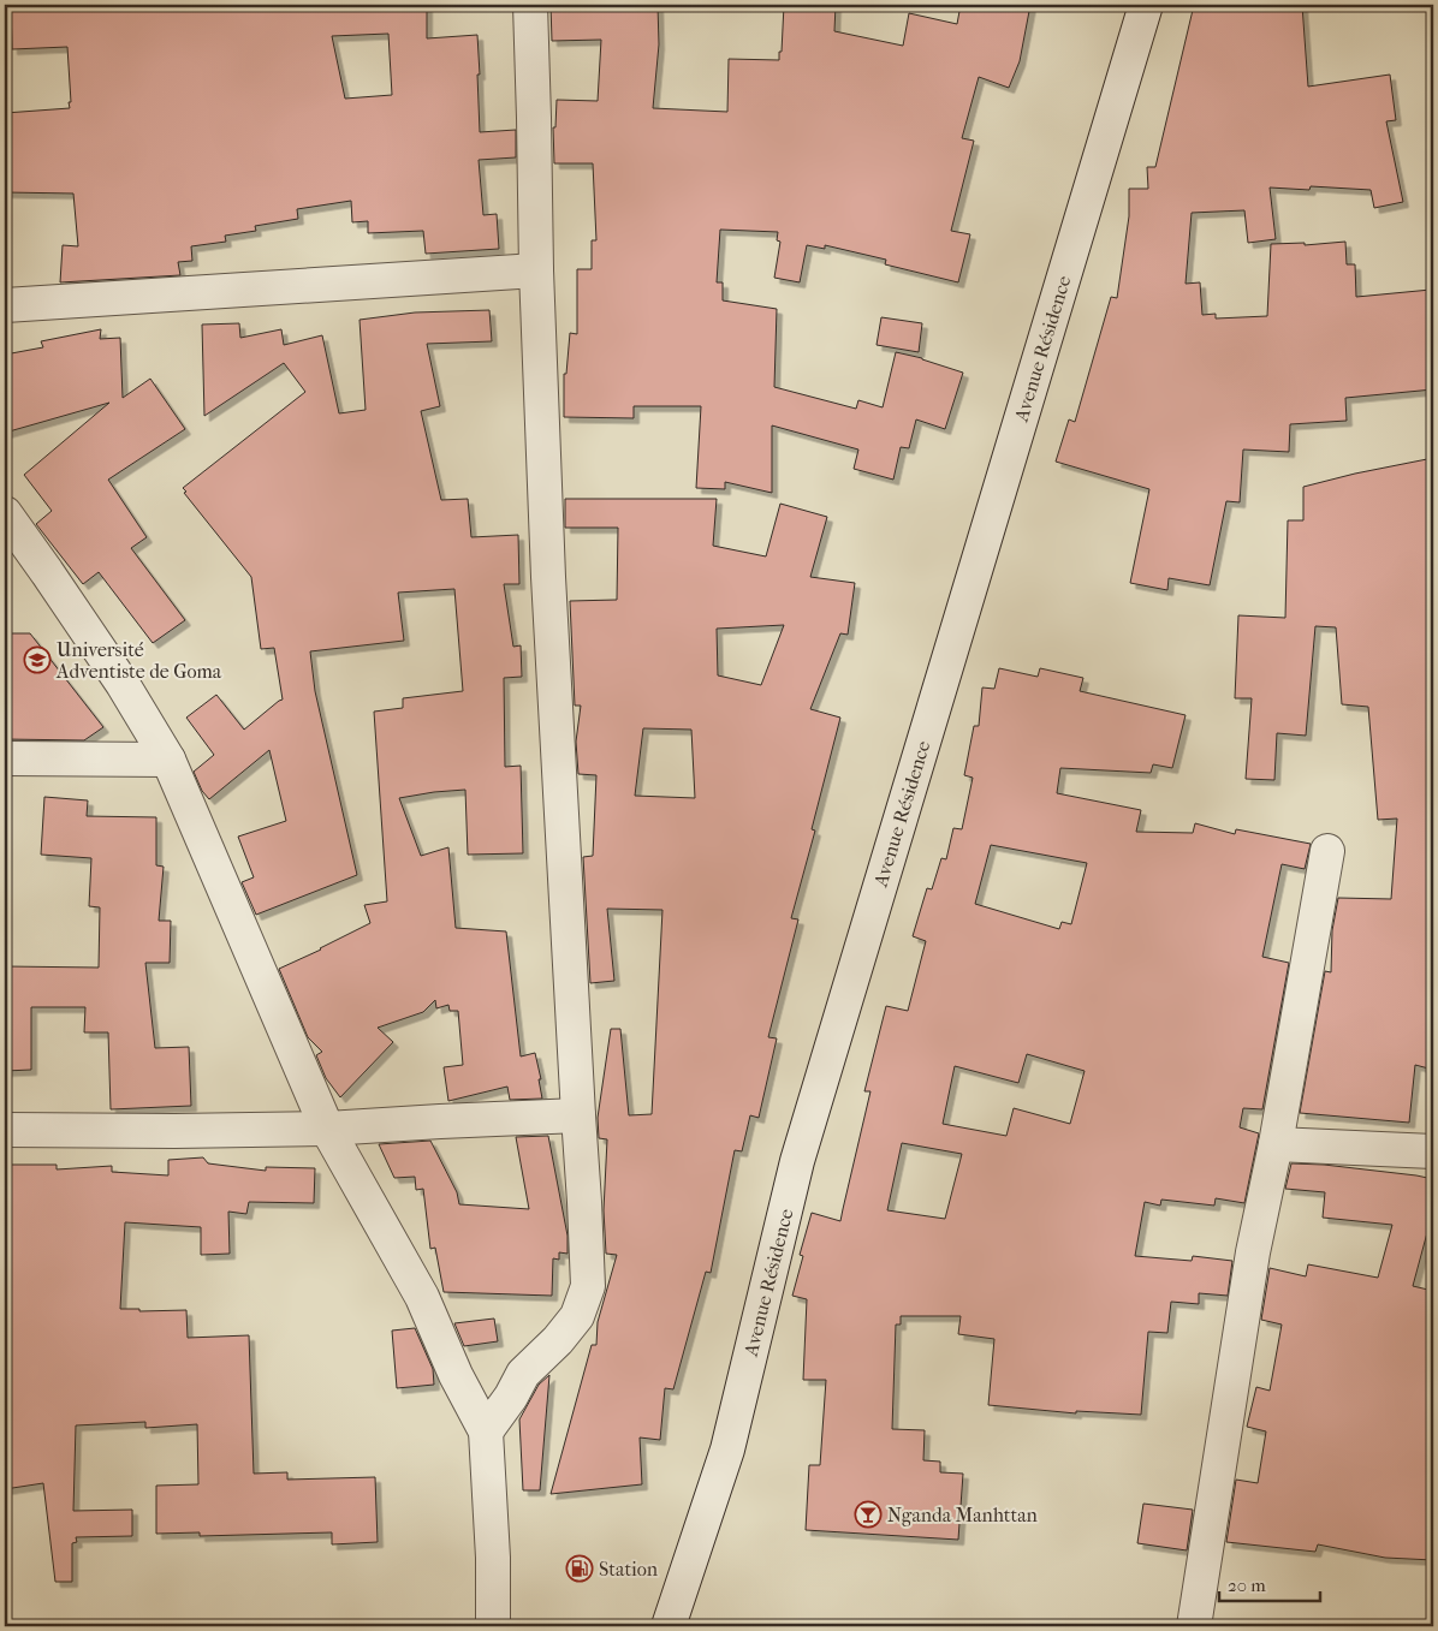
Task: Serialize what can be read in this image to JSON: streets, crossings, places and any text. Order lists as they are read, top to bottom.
{
  "streets": {
    "street": ["Avenue Résidence"]
  },
  "places": {
    "school or university": ["Université Adventiste de Goma"],
    "bar": ["Nganda Manhttan"],
    "fuel station": ["Station"]
  },
  "scale_bar": "20 m"
}
